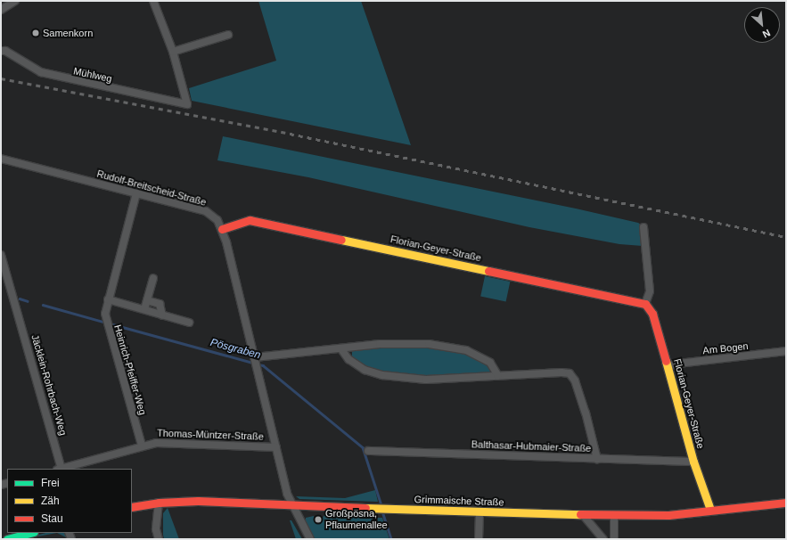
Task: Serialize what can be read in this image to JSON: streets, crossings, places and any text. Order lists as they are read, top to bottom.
{
  "streets": {
    "main road": ["Florian-Geyer-Straße", "Grimmaische Straße"],
    "street": [
      "Mühlweg",
      "Rudolf-Breitscheid-Straße",
      "Am Bogen",
      "Heinrich-Pfeiffer-Weg",
      "Jäcklein-Rohrbach-Weg",
      "Thomas-Müntzer-Straße",
      "Balthasar-Hubmaier-Straße"
    ]
  },
  "crossings": [
    ["Rudolf-Breitscheid-Straße", "Florian-Geyer-Straße"],
    ["Rudolf-Breitscheid-Straße", "Heinrich-Pfeiffer-Weg"],
    ["Rudolf-Breitscheid-Straße", "Thomas-Müntzer-Straße"],
    ["Rudolf-Breitscheid-Straße", "Grimmaische Straße"],
    ["Florian-Geyer-Straße", "Am Bogen"],
    ["Florian-Geyer-Straße", "Balthasar-Hubmaier-Straße"],
    ["Florian-Geyer-Straße", "Grimmaische Straße"],
    ["Heinrich-Pfeiffer-Weg", "Thomas-Müntzer-Straße"],
    ["Jäcklein-Rohrbach-Weg", "Thomas-Müntzer-Straße"]
  ],
  "water": ["Pösgraben"],
  "places": ["Samenkorn", "Großpösna, Pflaumenallee"],
  "legend": ["Frei", "Zäh", "Stau"],
  "north": "bottom right"
}
